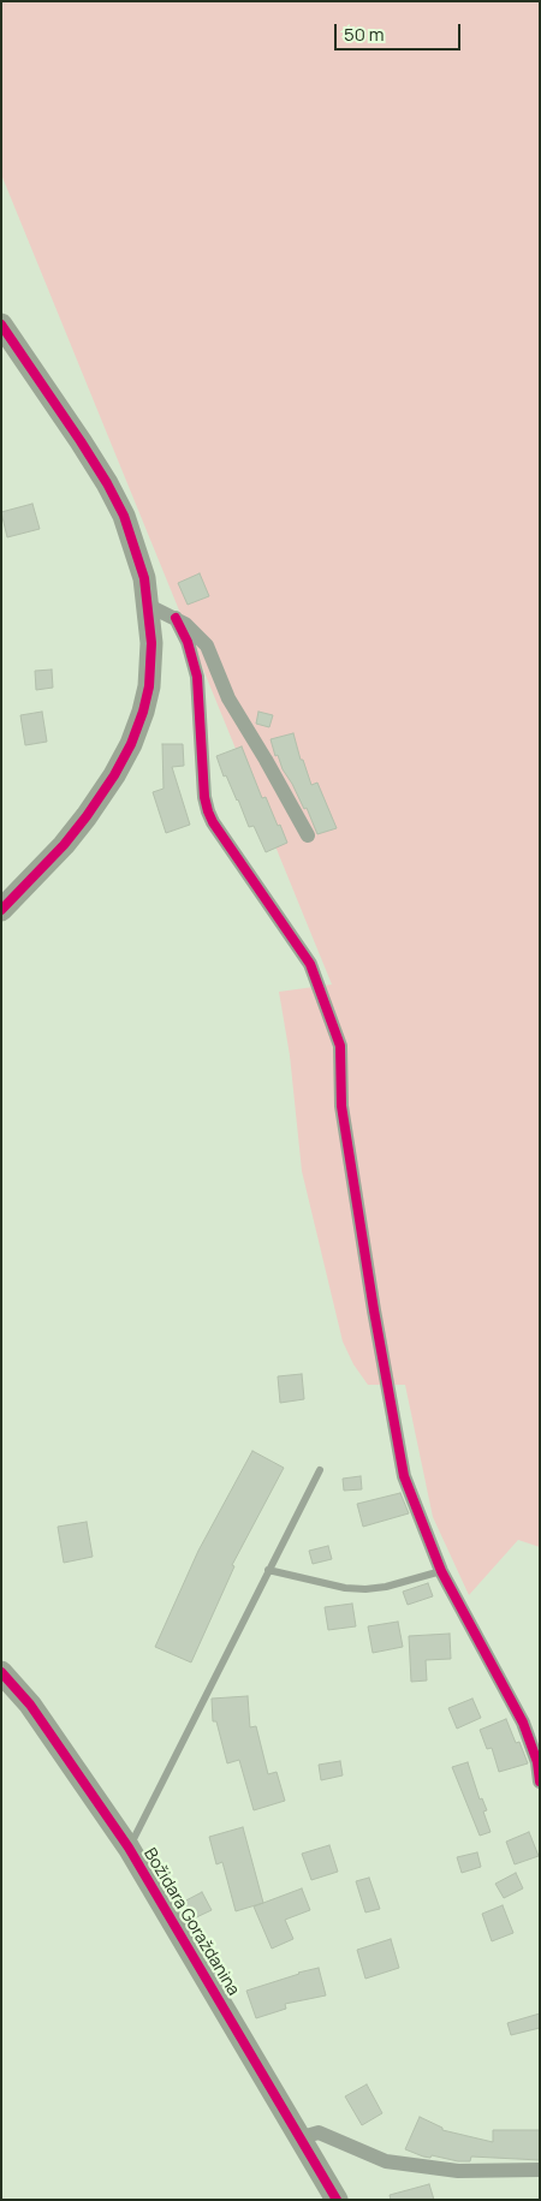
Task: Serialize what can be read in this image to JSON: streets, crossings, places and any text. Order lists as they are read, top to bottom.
{
  "streets": {
    "main road": ["Božidara Goraždanina"]
  },
  "scale_bar": "50 m"
}
